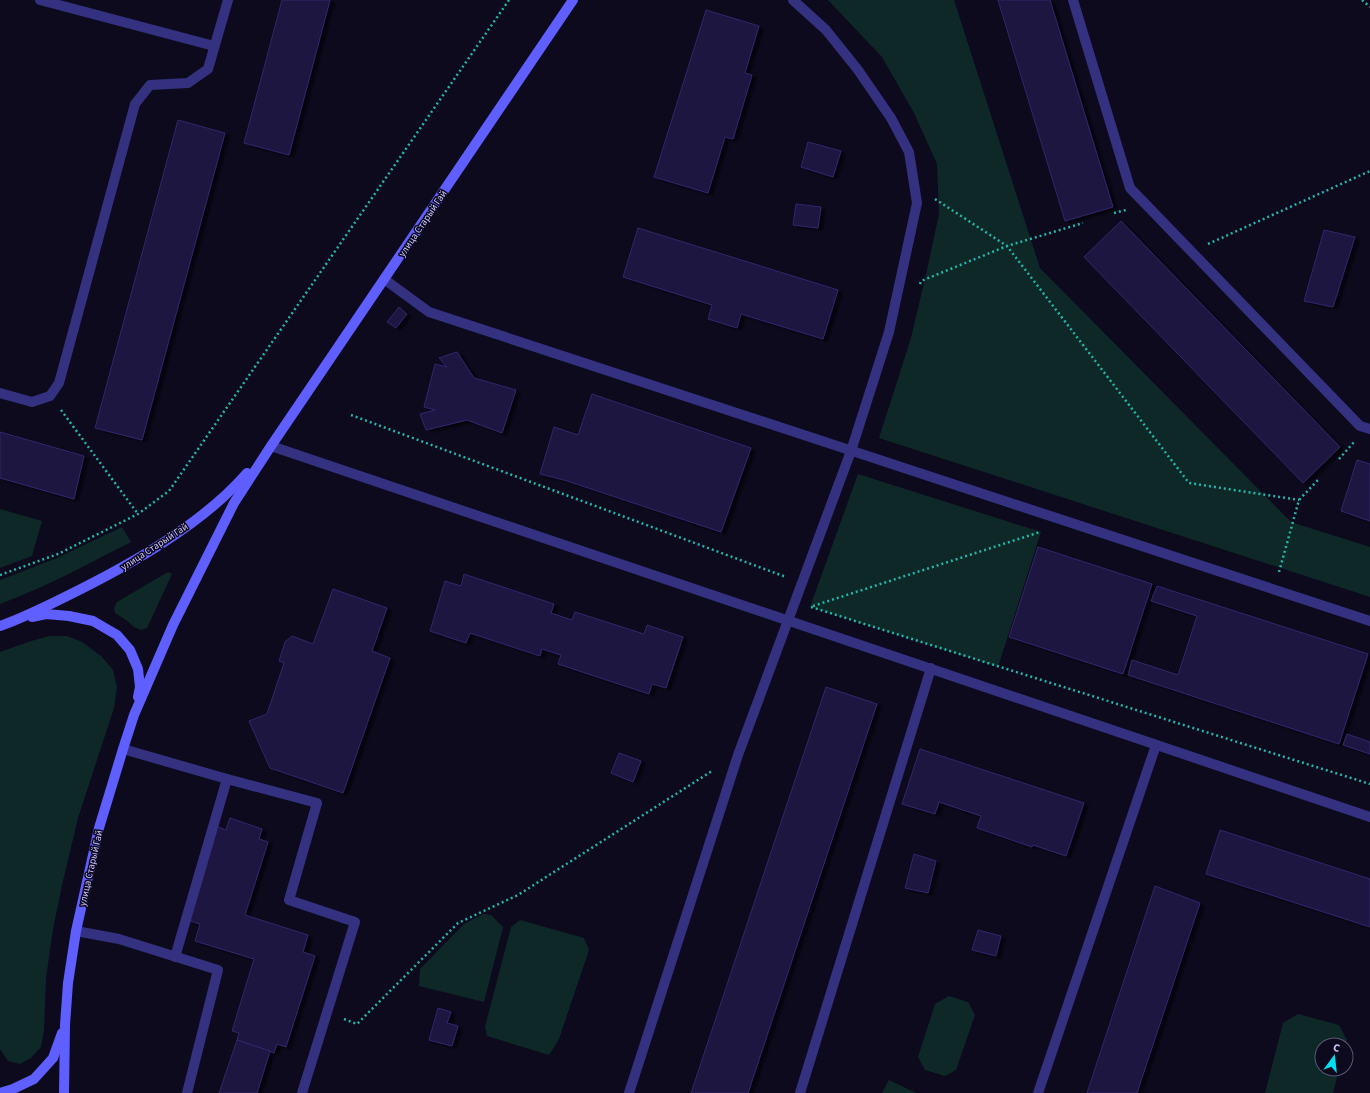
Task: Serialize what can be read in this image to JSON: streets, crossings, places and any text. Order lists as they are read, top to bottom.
{
  "streets": {
    "street": ["улица Старый Гай"]
  },
  "north": "top"
}
